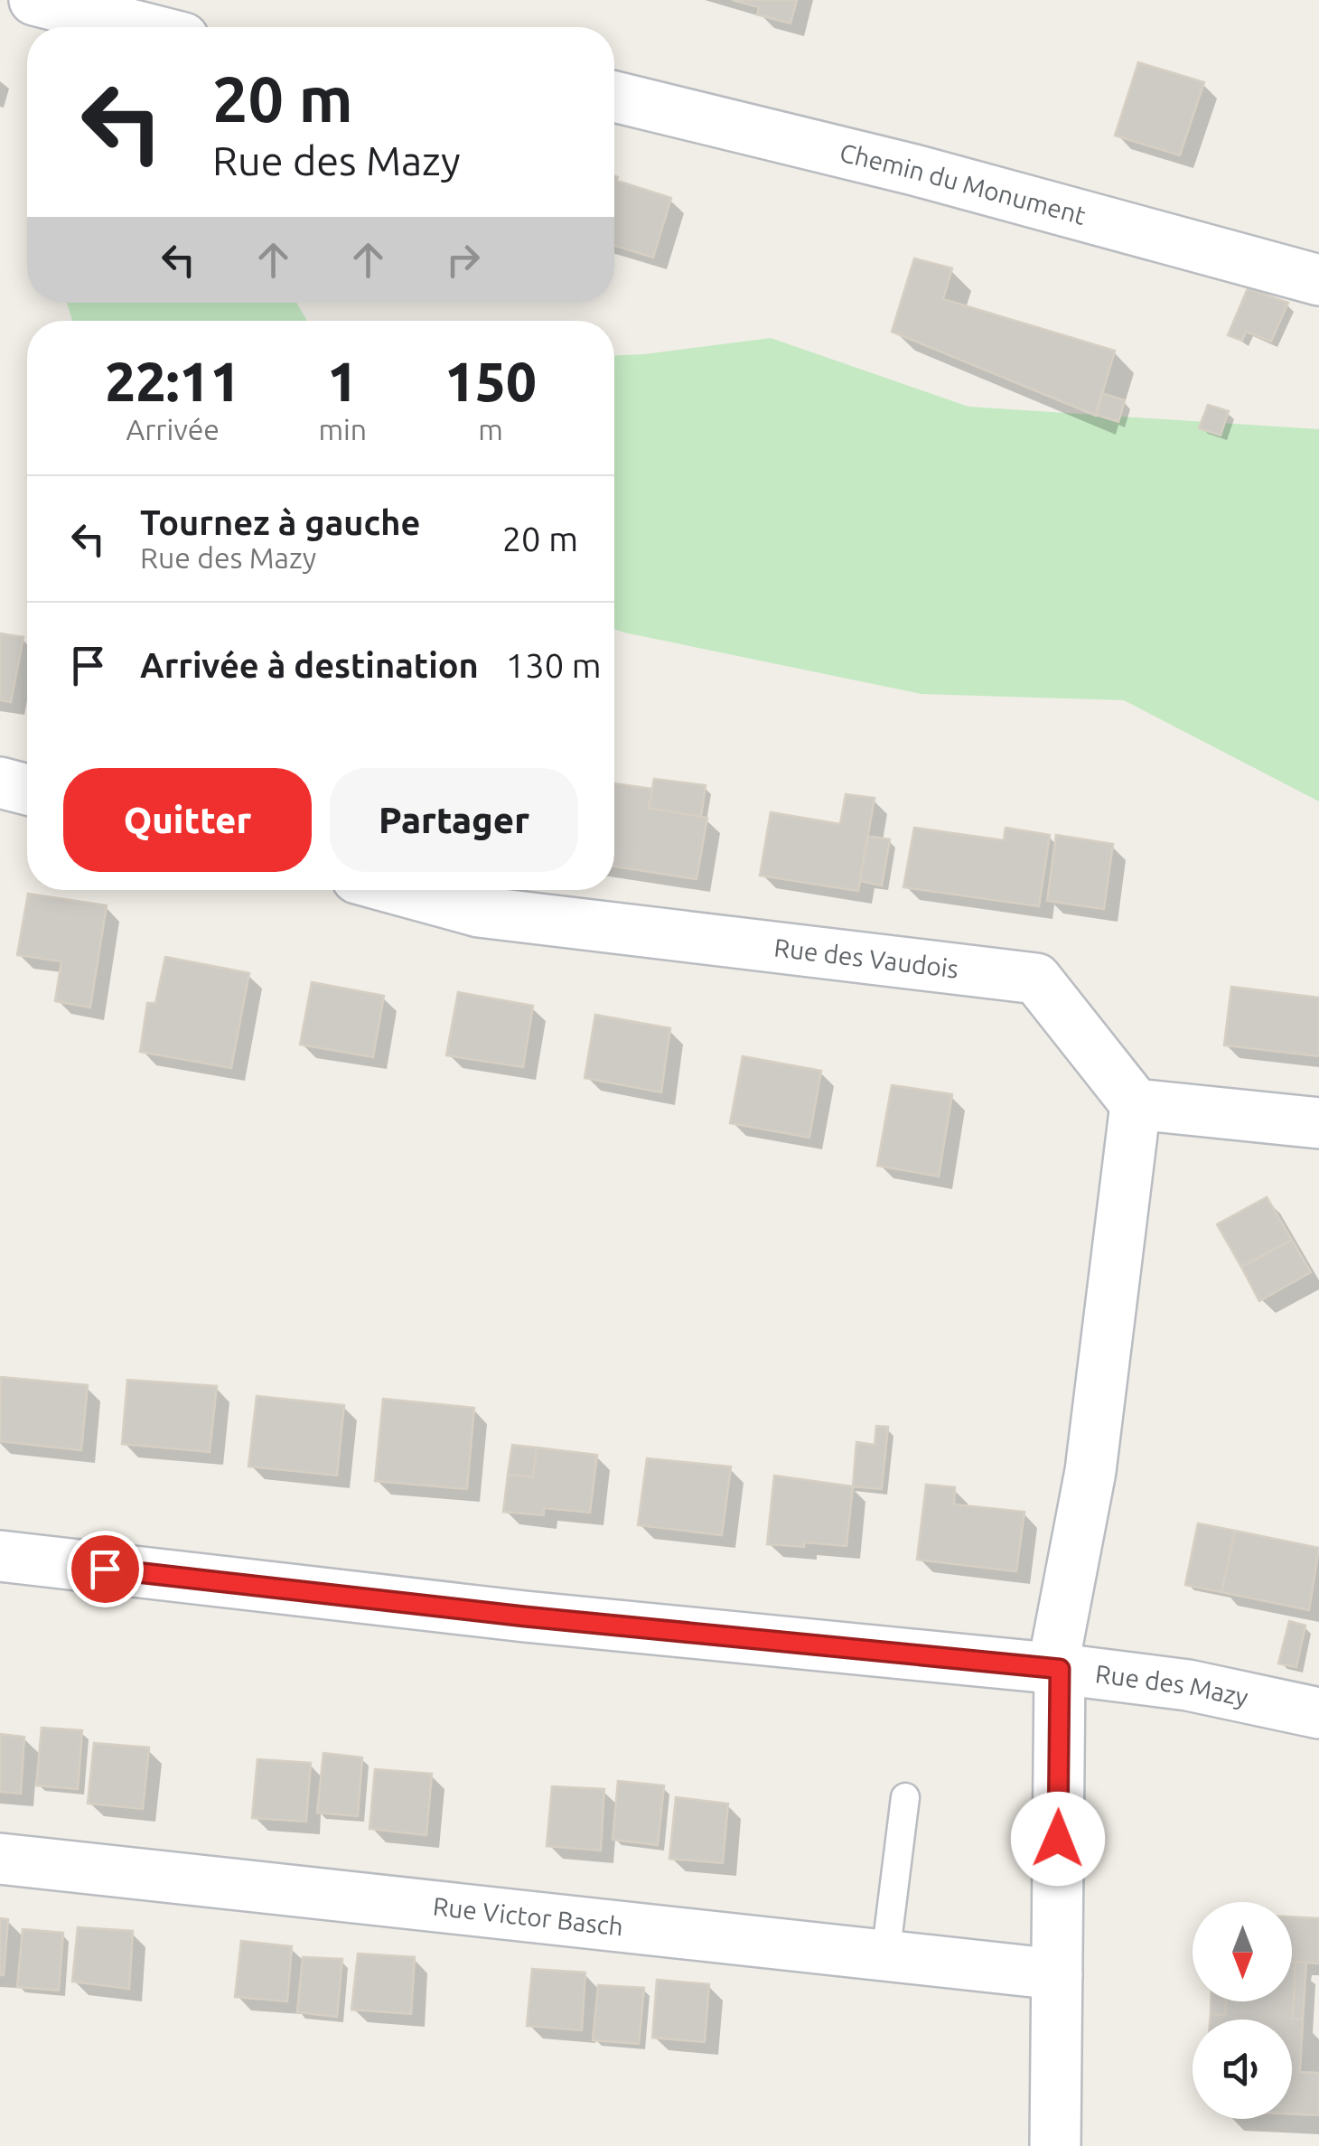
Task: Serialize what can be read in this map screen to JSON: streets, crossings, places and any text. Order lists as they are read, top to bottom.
{
  "streets": {
    "street": [
      "Chemin du Monument",
      "Rue des Vaudois",
      "Rue des Mazy",
      "Rue Victor Basch"
    ]
  },
  "north": "bottom",
  "page": {
    "turn": ["20 m", "Rue des Mazy"],
    "eta": [
      "22:11",
      "Arrivée",
      "1",
      "min",
      "150",
      "m"
    ],
    "list": [
      {
        "name": "Tournez à gauche",
        "note": "Rue des Mazy",
        "value": "20 m"
      },
      {
        "name": "Arrivée à destination",
        "value": "130 m"
      }
    ],
    "buttons": ["Quitter", "Partager"]
  }
}
